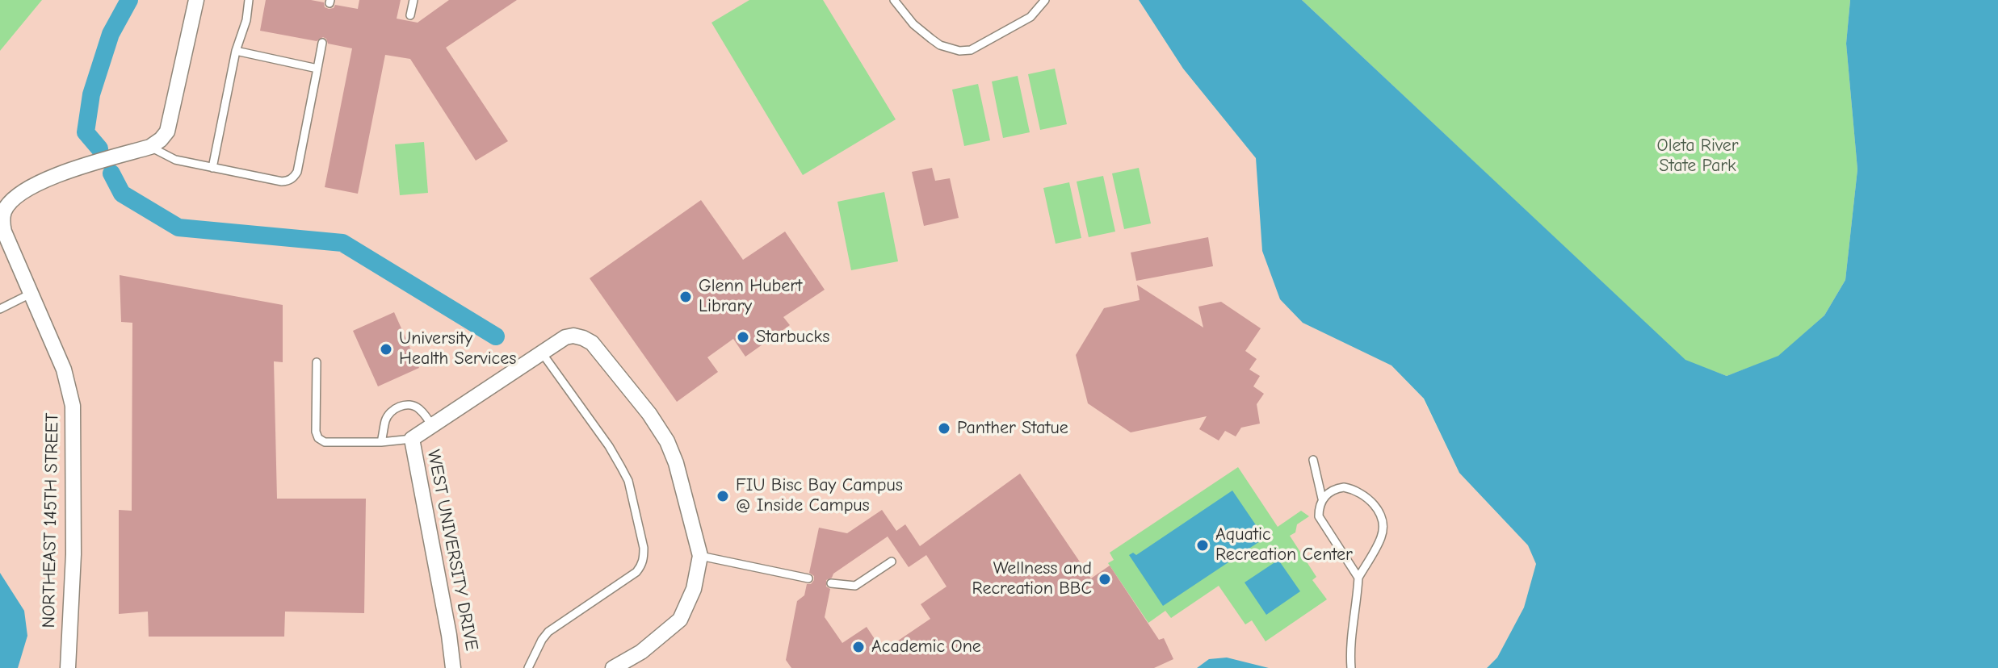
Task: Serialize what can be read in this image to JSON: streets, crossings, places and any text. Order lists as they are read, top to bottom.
{
  "streets": {
    "street": ["NORTHEAST 145TH STREET", "WEST UNIVERSITY DRIVE"]
  },
  "parks": ["Oleta River State Park"],
  "places": [
    "Glenn Hubert Library",
    "Starbucks",
    "University Health Services",
    "Panther Statue",
    "FIU Bisc Bay Campus @ Inside Campus",
    "Aquatic Recreation Center",
    "Wellness and Recreation BBC",
    "Academic One"
  ]
}
